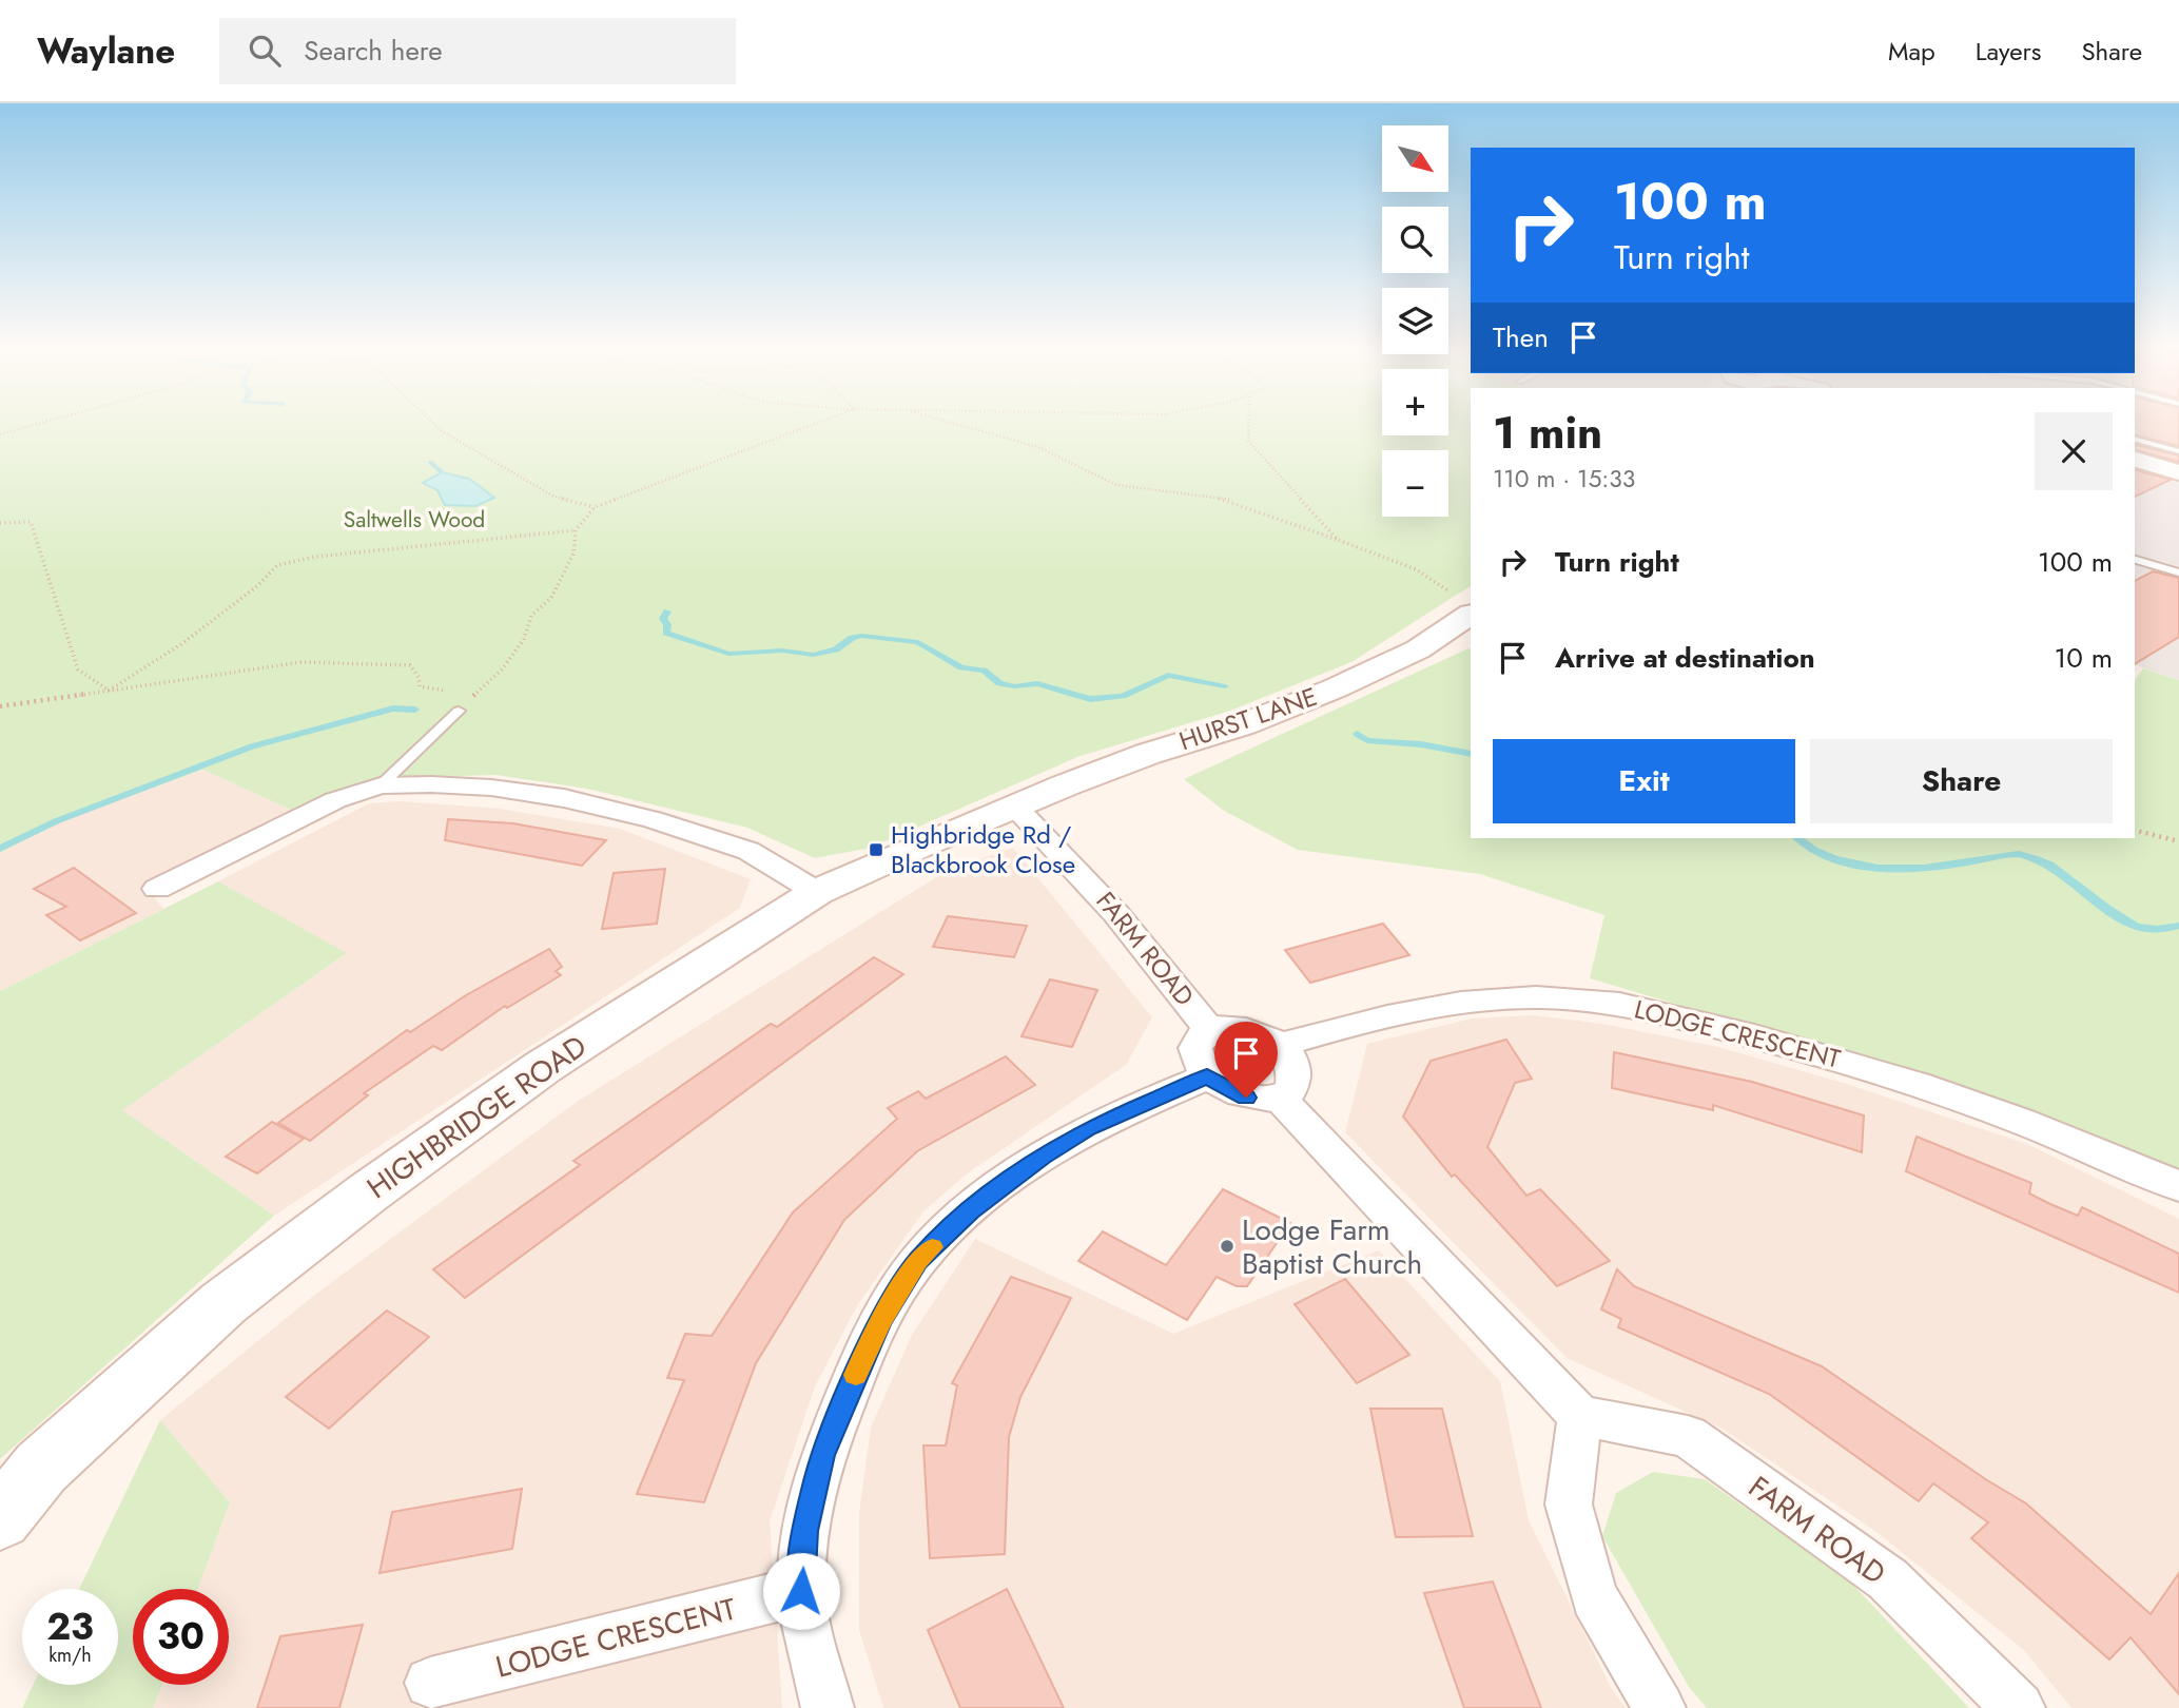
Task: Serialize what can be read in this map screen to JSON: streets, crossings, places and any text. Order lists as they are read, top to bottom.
{
  "streets": {
    "street": [
      "HURST LANE",
      "FARM ROAD",
      "LODGE CRESCENT",
      "HIGHBRIDGE ROAD"
    ]
  },
  "crossings": [
    ["HURST LANE", "FARM ROAD"],
    ["HURST LANE", "HIGHBRIDGE ROAD"],
    ["FARM ROAD", "LODGE CRESCENT"],
    ["FARM ROAD", "HIGHBRIDGE ROAD"]
  ],
  "parks": ["Saltwells Wood"],
  "places": {
    "transit": ["Highbridge Rd / Blackbrook Close"],
    "other": ["Lodge Farm Baptist Church"]
  },
  "north": "bottom right",
  "page": {
    "header": "Waylane",
    "search": "Search here",
    "nav": ["Map", "Layers", "Share"],
    "map_buttons": ["+", "−"],
    "turn": ["100 m", "Turn right"],
    "then": "Then",
    "heading": ["1 min", "110 m · 15:33"],
    "list": [
      {
        "name": "Turn right",
        "value": "100 m"
      },
      {
        "name": "Arrive at destination",
        "value": "10 m"
      }
    ],
    "buttons": ["Exit", "Share"],
    "speed": "23 km/h",
    "limit": "30"
  }
}
